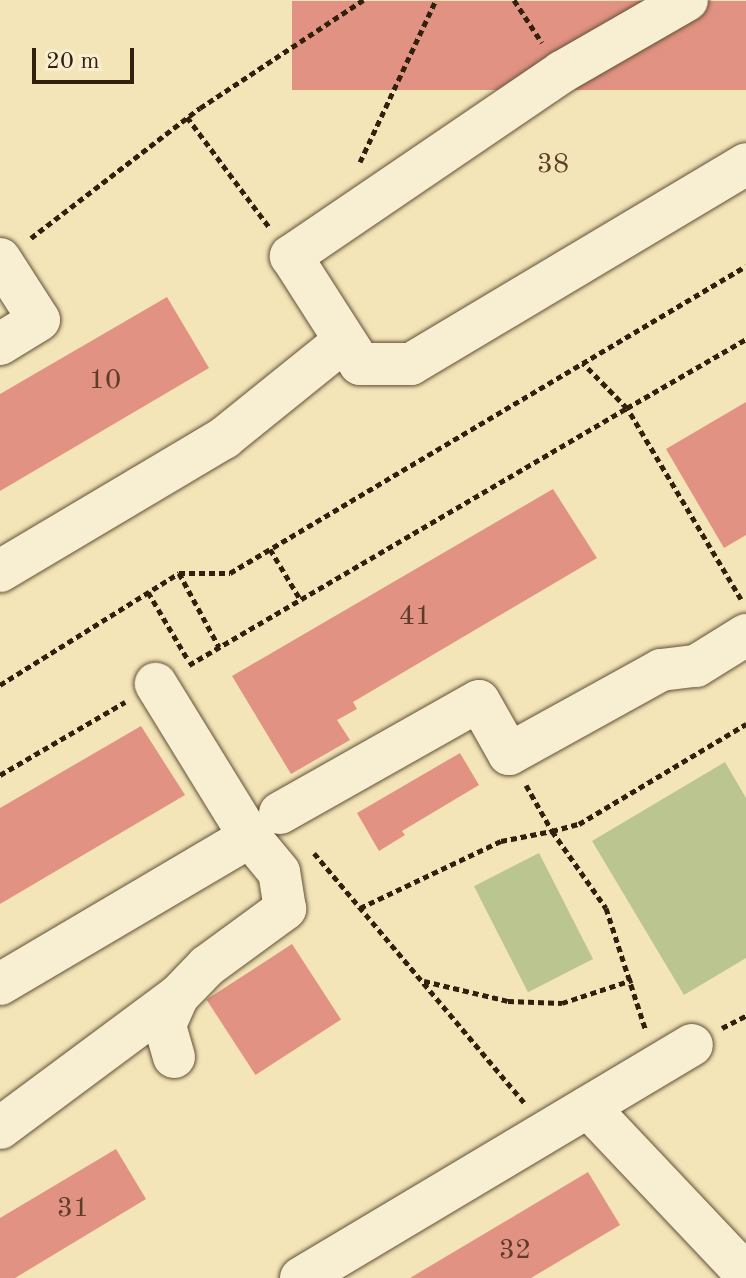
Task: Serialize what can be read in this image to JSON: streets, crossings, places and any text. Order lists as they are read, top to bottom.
{
  "house_numbers": [
    "38",
    "10",
    "41",
    "31",
    "32"
  ],
  "scale_bar": "20 m"
}
